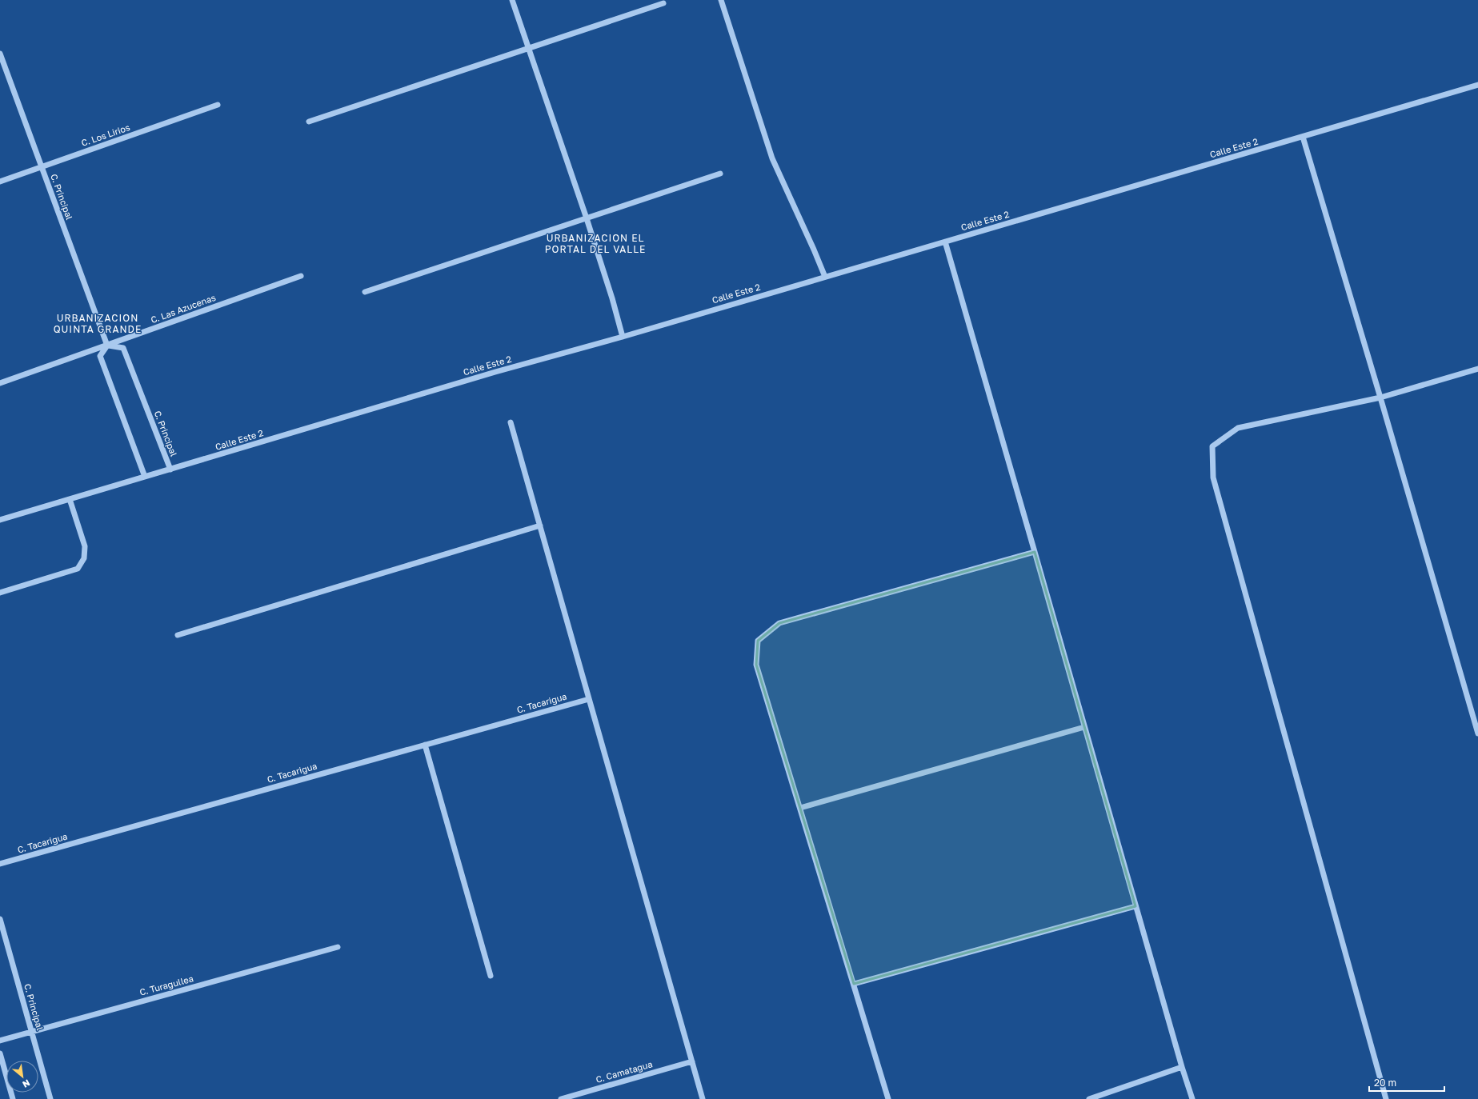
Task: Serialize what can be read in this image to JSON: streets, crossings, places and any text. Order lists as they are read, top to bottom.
{
  "streets": {
    "street": [
      "C. Los Lirios",
      "Calle Este 2",
      "C. Principal",
      "C. Las Azucenas",
      "C. Tacarigua",
      "C. Turagullea",
      "C. Camatagua"
    ]
  },
  "crossings": [
    ["C. Los Lirios", "C. Principal"],
    ["Calle Este 2", "C. Principal"],
    ["C. Principal", "C. Las Azucenas"],
    ["C. Principal", "C. Turagullea"]
  ],
  "districts": ["URBANIZACION EL PORTAL DEL VALLE", "URBANIZACION QUINTA GRANDE"],
  "scale_bar": "20 m",
  "north": "bottom right"
}
